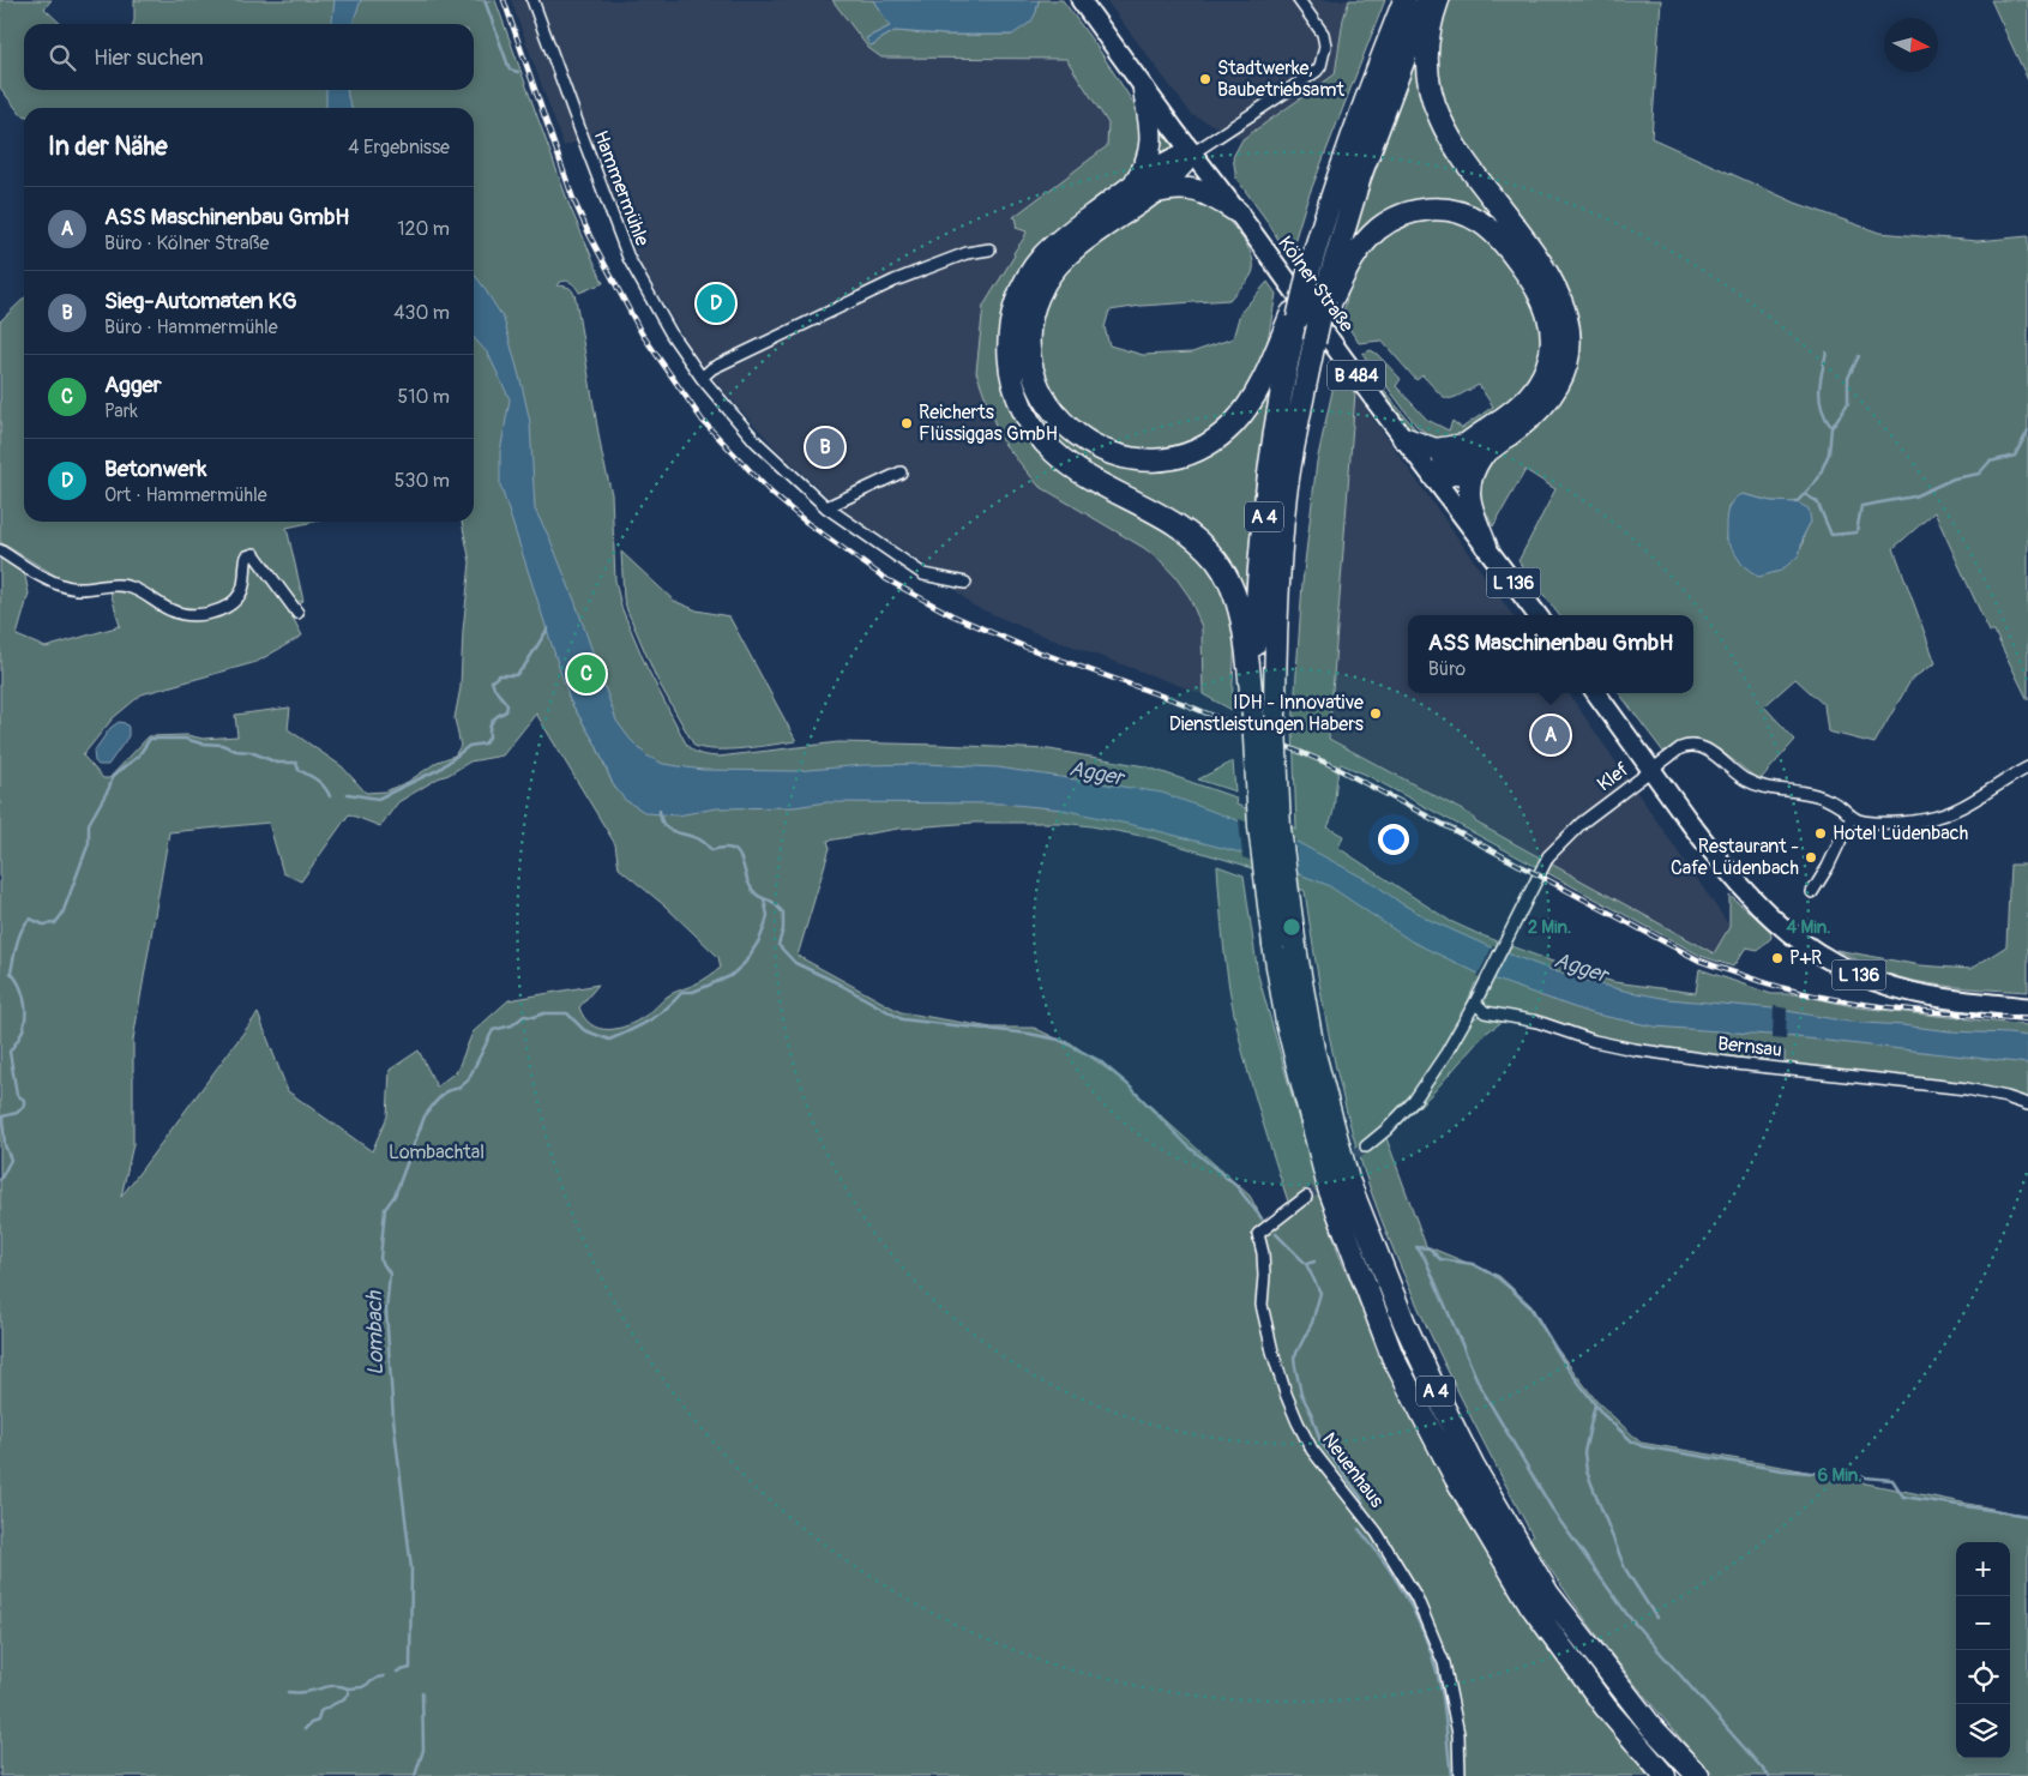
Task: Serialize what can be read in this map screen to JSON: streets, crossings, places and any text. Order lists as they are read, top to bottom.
{
  "streets": {
    "highway": ["A 4"],
    "main road": ["Kölner Straße", "B 484", "L 136"],
    "street": [
      "Hammermühle",
      "Klef",
      "Bernsau",
      "Neuenhaus"
    ]
  },
  "crossings": [
    ["L 136", "Klef"],
    ["Klef", "Bernsau"]
  ],
  "water": ["Agger", "Lombach"],
  "parks": ["Lombachtal"],
  "places": [
    "Stadtwerke, Baubetriebsamt",
    "Reicherts Flüssiggas GmbH",
    "IDH - Innovative Dienstleistungen Habers",
    "Hotel Lüdenbach",
    "Restaurant - Cafe Lüdenbach",
    "P+R"
  ],
  "north": "right",
  "page": {
    "search": "Hier suchen",
    "heading": ["In der Nähe", "4 Ergebnisse"],
    "list": [
      {
        "mark": "A",
        "name": "ASS Maschinenbau GmbH",
        "note": "Büro · Kölner Straße",
        "value": "120 m"
      },
      {
        "mark": "B",
        "name": "Sieg-Automaten KG",
        "note": "Büro · Hammermühle",
        "value": "430 m"
      },
      {
        "mark": "C",
        "name": "Agger",
        "note": "Park",
        "value": "510 m"
      },
      {
        "mark": "D",
        "name": "Betonwerk",
        "note": "Ort · Hammermühle",
        "value": "530 m"
      }
    ],
    "pins": [
      "D",
      "B",
      "C",
      "A"
    ],
    "popup": ["ASS Maschinenbau GmbH", "Büro"],
    "map_buttons": ["+", "−"]
  },
  "rings": ["2 Min.", "4 Min.", "6 Min."]
}
